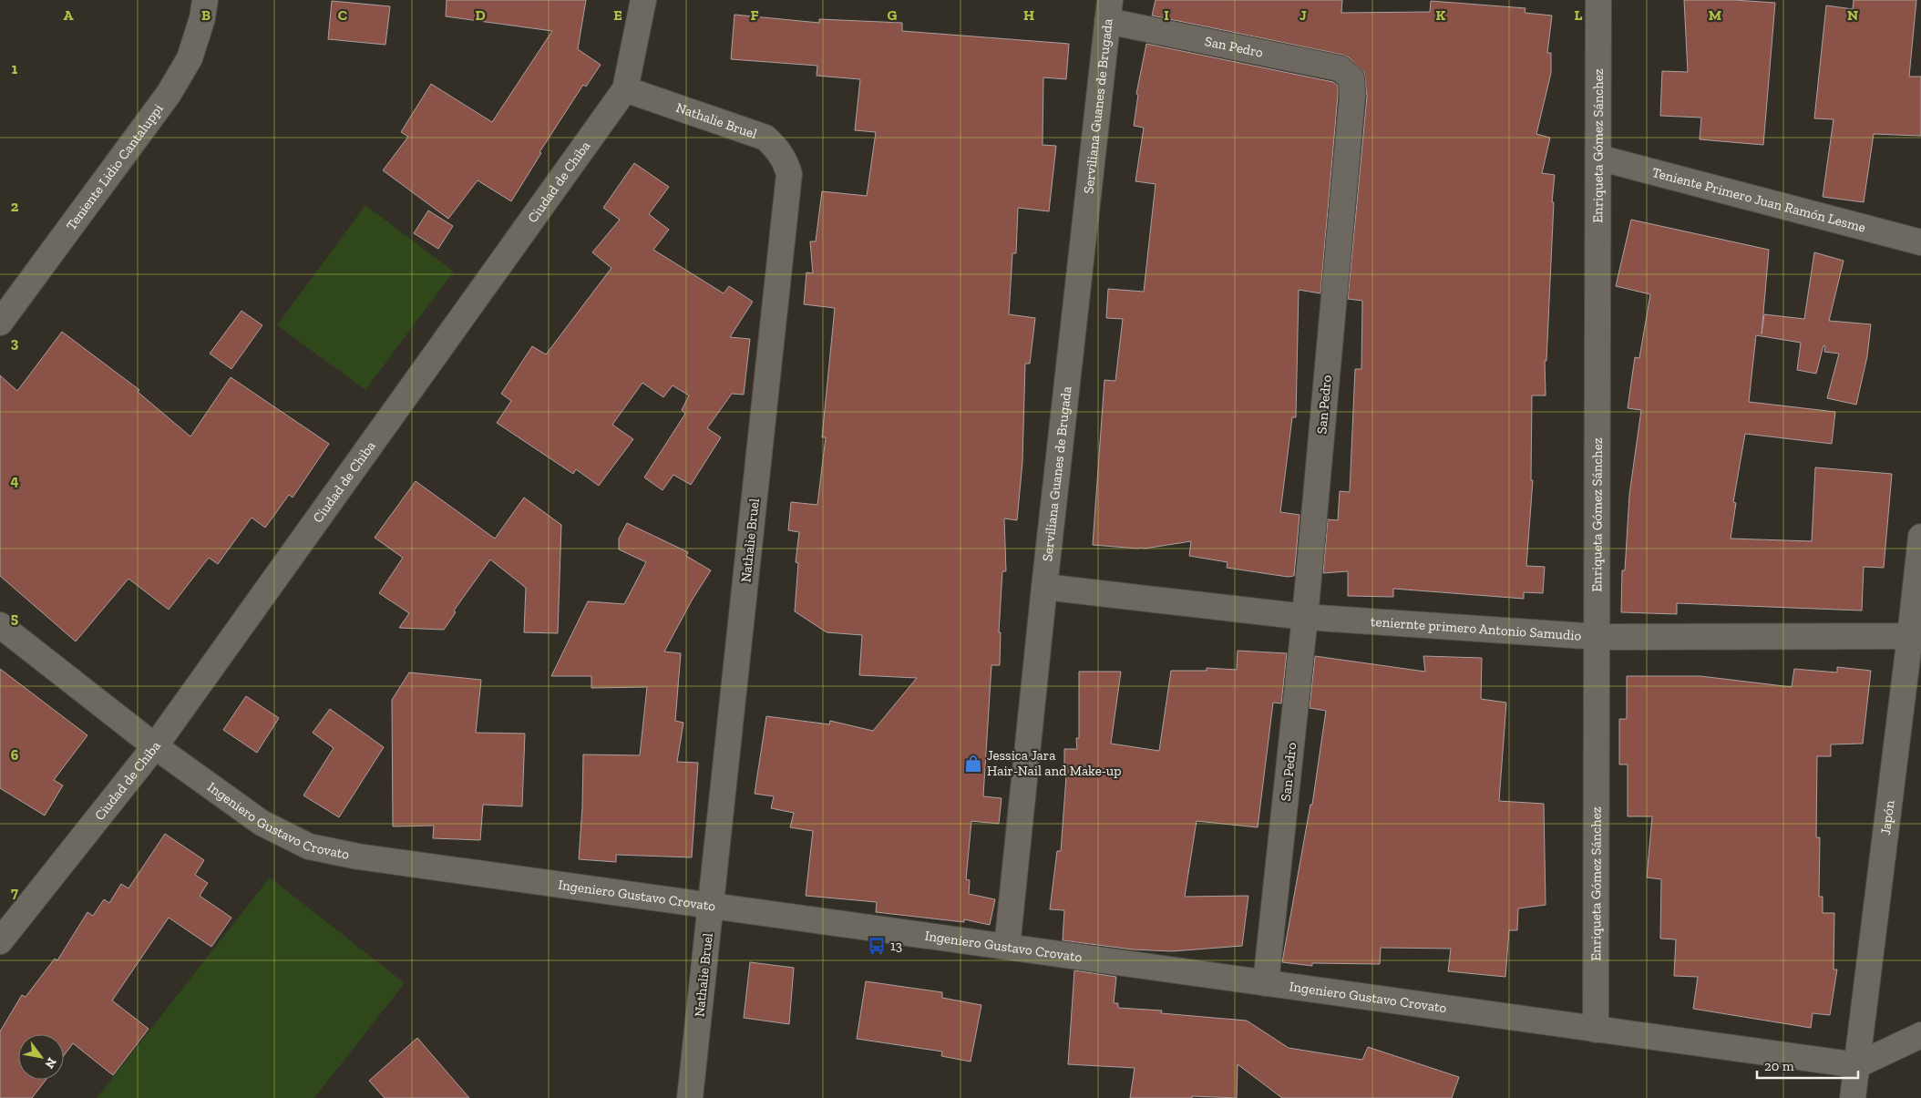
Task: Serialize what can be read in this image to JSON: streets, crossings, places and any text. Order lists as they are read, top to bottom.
{
  "streets": {
    "street": [
      "San Pedro",
      "Serviliana Guanes de Brugada",
      "Nathalie Bruel",
      "Enriqueta Gómez Sánchez",
      "Teniente Lidio Cantaluppi",
      "Ciudad de Chiba",
      "Teniente Primero Juan Ramón Lesme",
      "teniernte primero Antonio Samudio",
      "Japón",
      "Ingeniero Gustavo Crovato"
    ]
  },
  "crossings": [
    ["San Pedro", "Serviliana Guanes de Brugada"],
    ["San Pedro", "teniernte primero Antonio Samudio"],
    ["San Pedro", "Ingeniero Gustavo Crovato"],
    ["Serviliana Guanes de Brugada", "teniernte primero Antonio Samudio"],
    ["Serviliana Guanes de Brugada", "Ingeniero Gustavo Crovato"],
    ["Nathalie Bruel", "Ciudad de Chiba"],
    ["Nathalie Bruel", "Ingeniero Gustavo Crovato"],
    ["Enriqueta Gómez Sánchez", "Teniente Primero Juan Ramón Lesme"],
    ["Enriqueta Gómez Sánchez", "teniernte primero Antonio Samudio"],
    ["Enriqueta Gómez Sánchez", "Ingeniero Gustavo Crovato"],
    ["Ciudad de Chiba", "Ingeniero Gustavo Crovato"],
    ["teniernte primero Antonio Samudio", "Japón"],
    ["Japón", "Ingeniero Gustavo Crovato"]
  ],
  "places": {
    "shop": ["Jessica Jara Hair-Nail and Make-up"],
    "bus stop": ["13"]
  },
  "scale_bar": "20 m",
  "north": "bottom right",
  "grid": {
    "columns": [
      "A",
      "B",
      "C",
      "D",
      "E",
      "F",
      "G",
      "H",
      "I",
      "J",
      "K",
      "L",
      "M",
      "N"
    ],
    "rows": [
      "1",
      "2",
      "3",
      "4",
      "5",
      "6",
      "7"
    ]
  }
}
